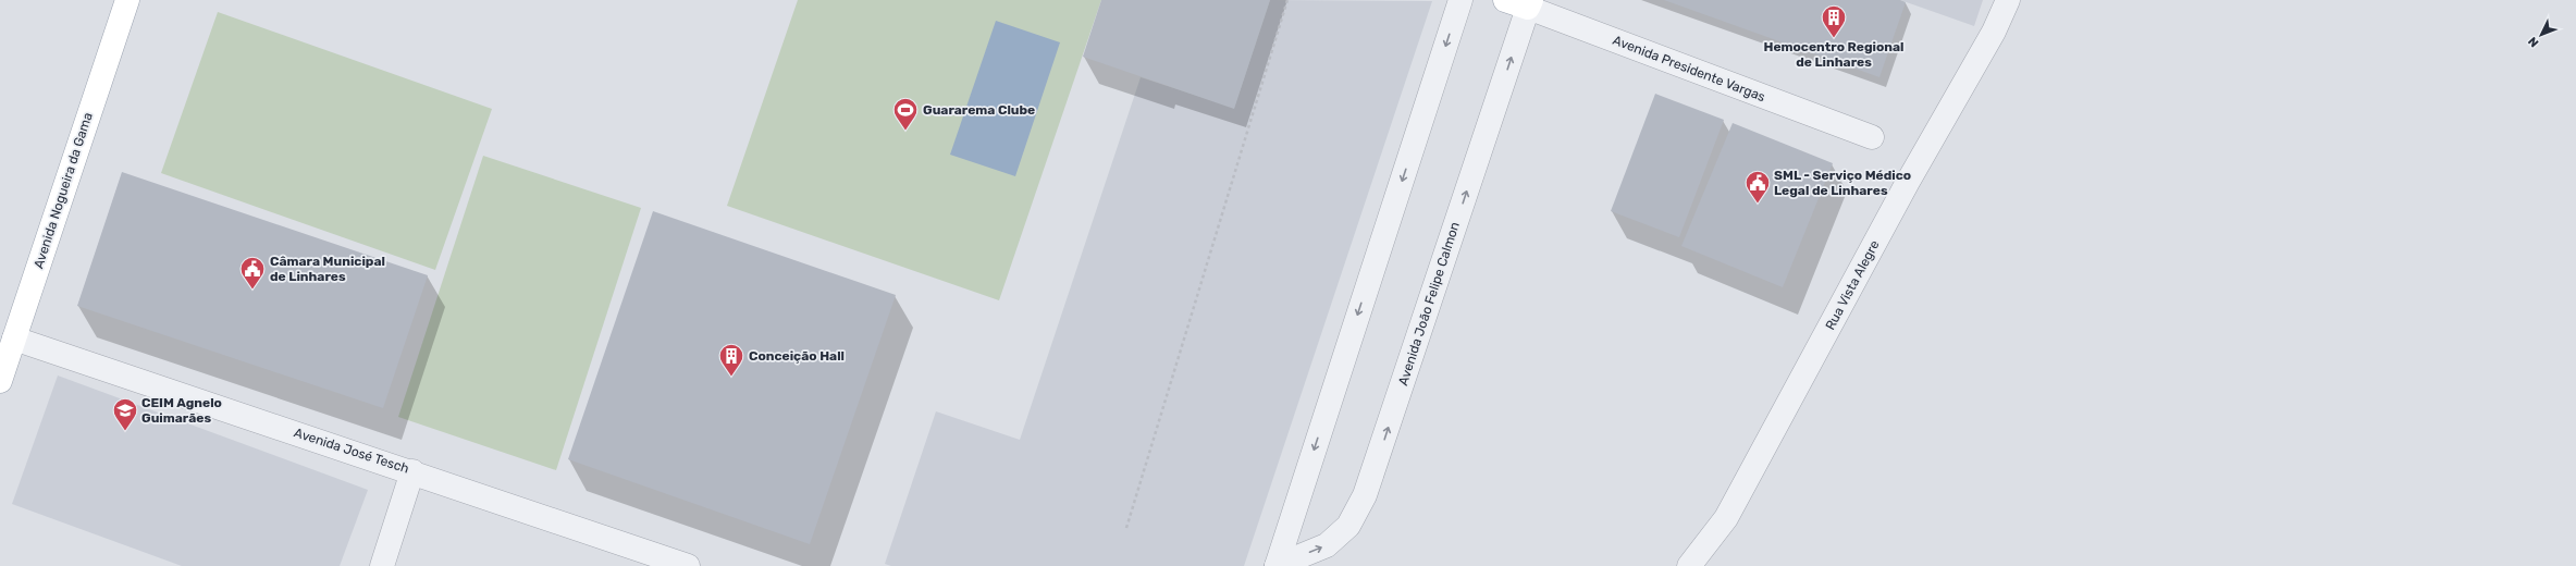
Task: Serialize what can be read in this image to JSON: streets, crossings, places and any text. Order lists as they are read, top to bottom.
{
  "streets": {
    "main road": ["Avenida Presidente Vargas", "Avenida Nogueira da Gama"],
    "street": ["Rua Vista Alegre", "Avenida João Felipe Calmon", "Avenida José Tesch"]
  },
  "crossings": [
    ["Avenida Presidente Vargas", "Avenida João Felipe Calmon"],
    ["Avenida Nogueira da Gama", "Avenida José Tesch"]
  ],
  "places": {
    "building": ["Hemocentro Regional de Linhares", "Conceição Hall"],
    "sports": ["Guararema Clube"],
    "public building": ["SML - Serviço Médico Legal de Linhares", "Câmara Municipal de Linhares"],
    "school or university": ["CEIM Agnelo Guimarães"]
  },
  "north": "bottom left"
}
